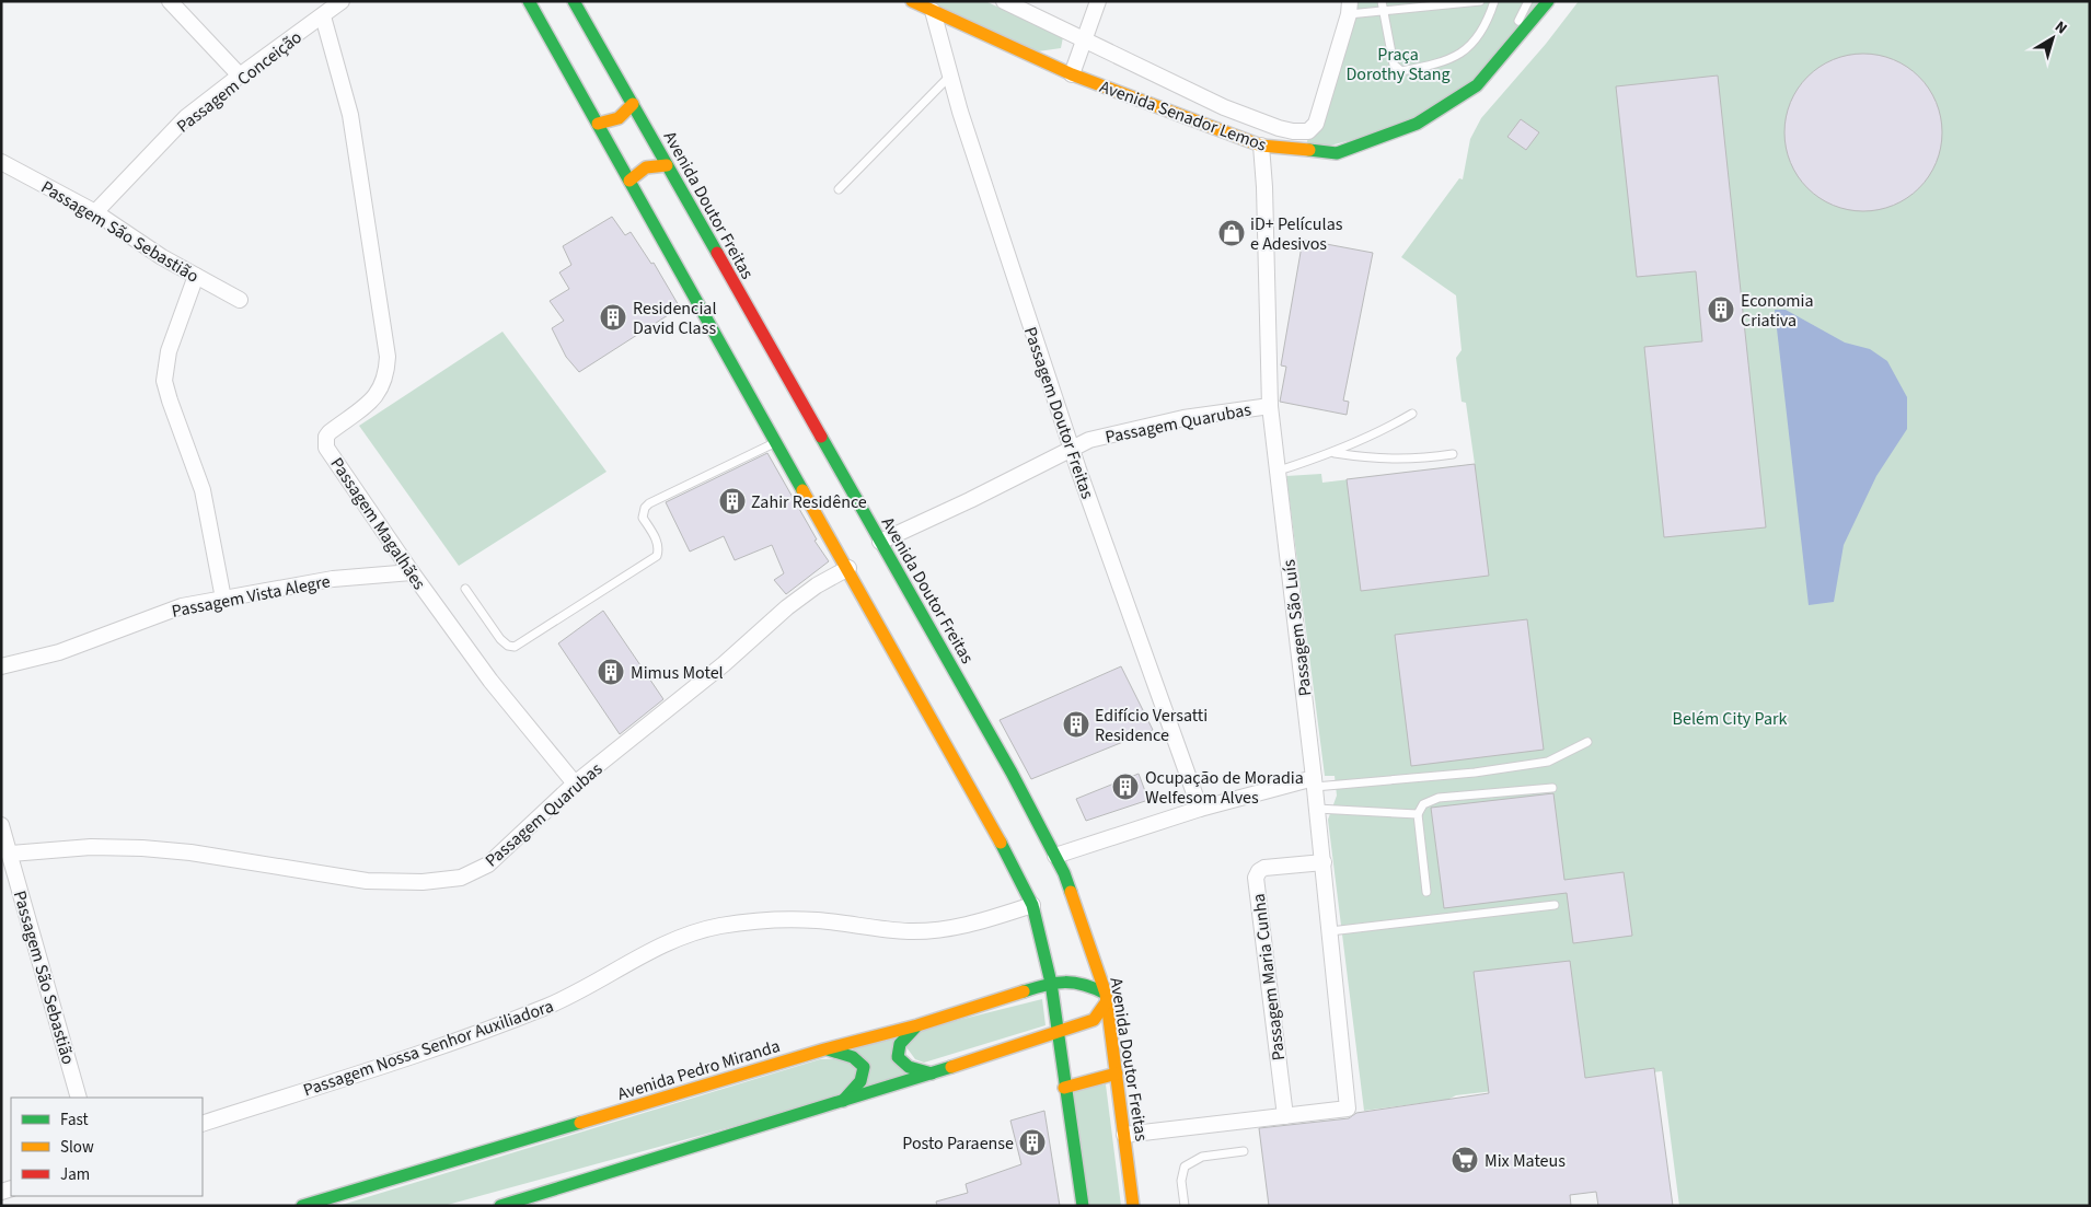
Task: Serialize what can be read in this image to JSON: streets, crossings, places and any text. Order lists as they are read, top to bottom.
{
  "streets": {
    "main road": ["Avenida Senador Lemos", "Avenida Doutor Freitas", "Avenida Pedro Miranda"],
    "street": [
      "Passagem Conceição",
      "Passagem São Sebastião",
      "Passagem Doutor Freitas",
      "Passagem Quarubas",
      "Passagem Magalhães",
      "Passagem Vista Alegre",
      "Passagem São Luís",
      "Passagem Maria Cunha",
      "Passagem Nossa Senhor Auxiliadora"
    ]
  },
  "crossings": [
    ["Passagem Conceição", "Passagem São Sebastião"],
    ["Passagem Conceição", "Passagem Magalhães"],
    ["Avenida Senador Lemos", "Passagem Doutor Freitas"],
    ["Avenida Senador Lemos", "Passagem São Luís"],
    ["Avenida Doutor Freitas", "Passagem Quarubas"],
    ["Avenida Doutor Freitas", "Avenida Pedro Miranda"],
    ["Passagem São Sebastião", "Passagem Quarubas"],
    ["Passagem Doutor Freitas", "Passagem Quarubas"],
    ["Passagem Quarubas", "Passagem Magalhães"],
    ["Passagem Quarubas", "Passagem São Luís"],
    ["Passagem Magalhães", "Passagem Vista Alegre"],
    ["Passagem São Luís", "Passagem Maria Cunha"]
  ],
  "parks": ["Praça Dorothy Stang", "Belém City Park"],
  "places": {
    "shop": ["iD+ Películas e Adesivos"],
    "building": [
      "Economia Criativa",
      "Residencial David Class",
      "Zahir Residênce",
      "Mimus Motel",
      "Edifício Versatti Residence",
      "Ocupação de Moradia Welfesom Alves",
      "Posto Paraense"
    ],
    "supermarket": ["Mix Mateus"]
  },
  "legend": ["Fast", "Slow", "Jam"],
  "north": "top right"
}
